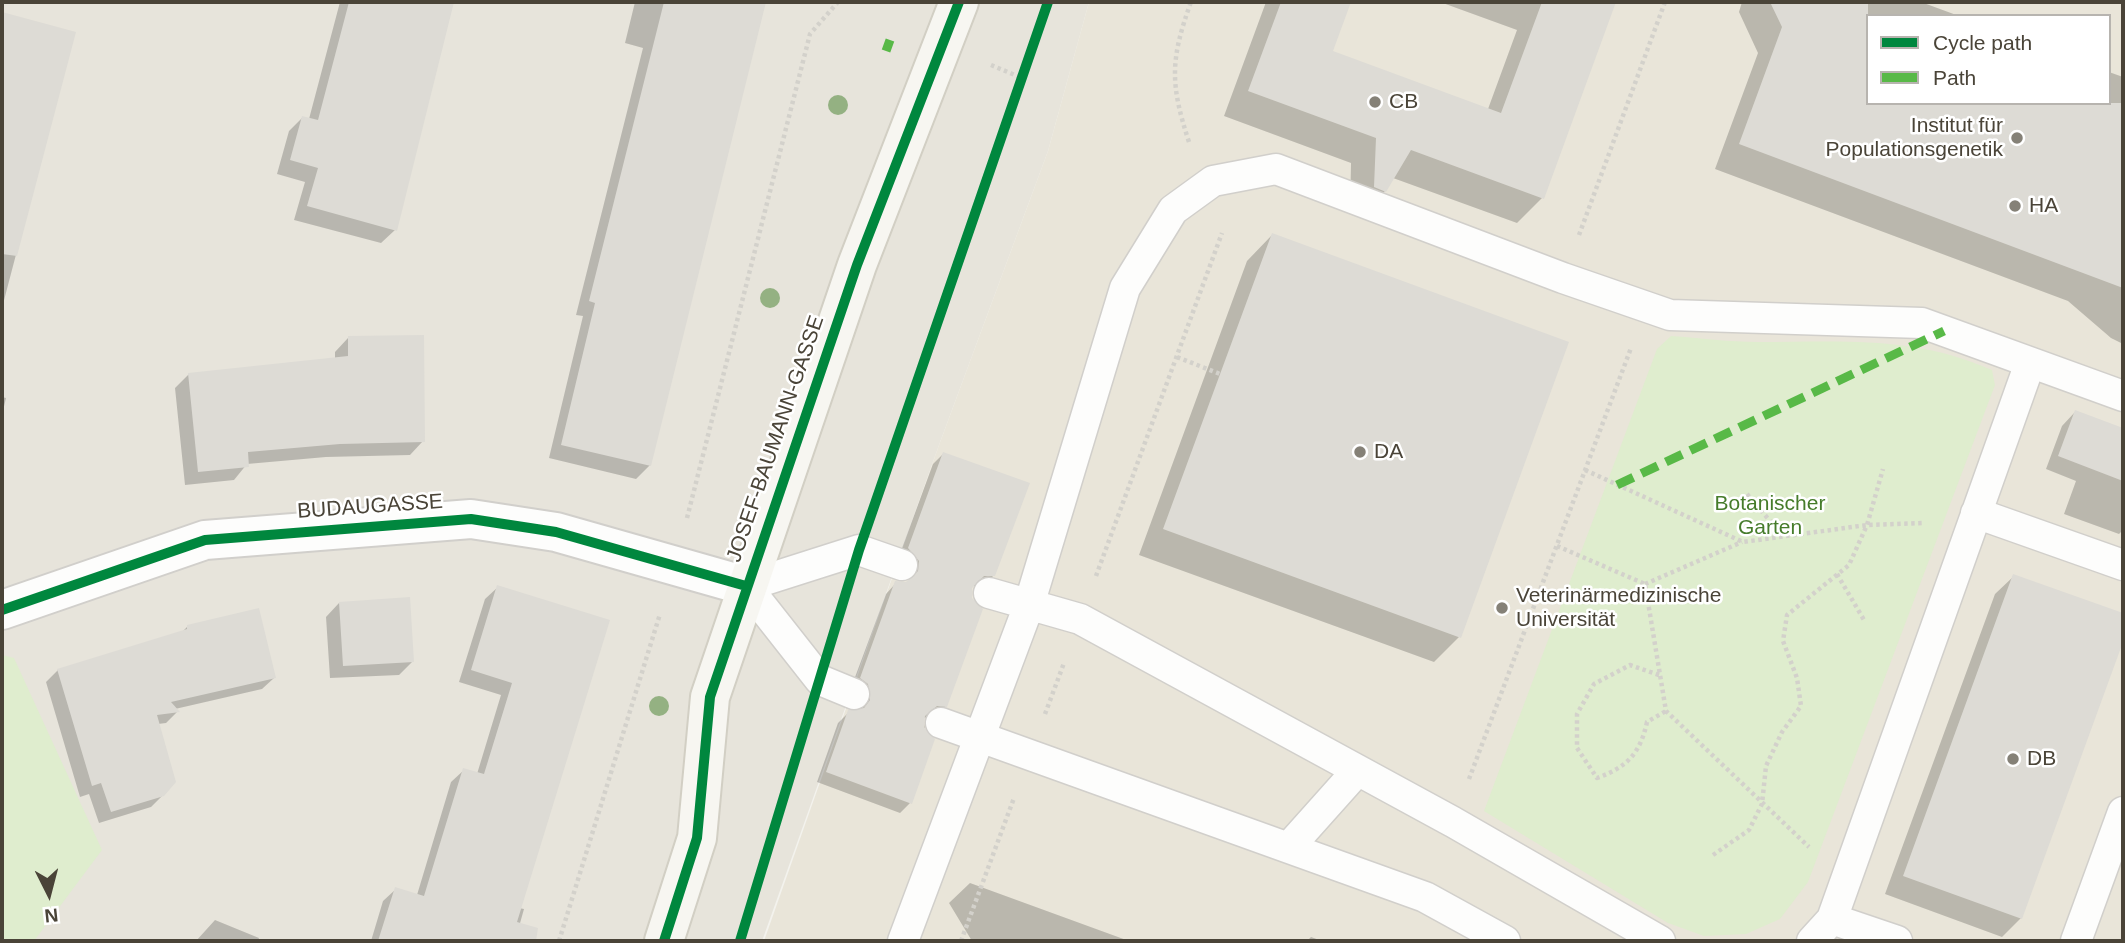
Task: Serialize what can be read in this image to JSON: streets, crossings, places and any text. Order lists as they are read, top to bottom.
{
  "streets": {
    "street": ["JOSEF-BAUMANN-GASSE", "BUDAUGASSE"]
  },
  "crossings": [
    ["JOSEF-BAUMANN-GASSE", "BUDAUGASSE"]
  ],
  "parks": ["Botanischer Garten"],
  "places": [
    "CB",
    "Institut für Populationsgenetik",
    "HA",
    "DA",
    "Veterinärmedizinische Universität",
    "DB"
  ],
  "legend": ["Cycle path", "Path"],
  "north": "bottom"
}
